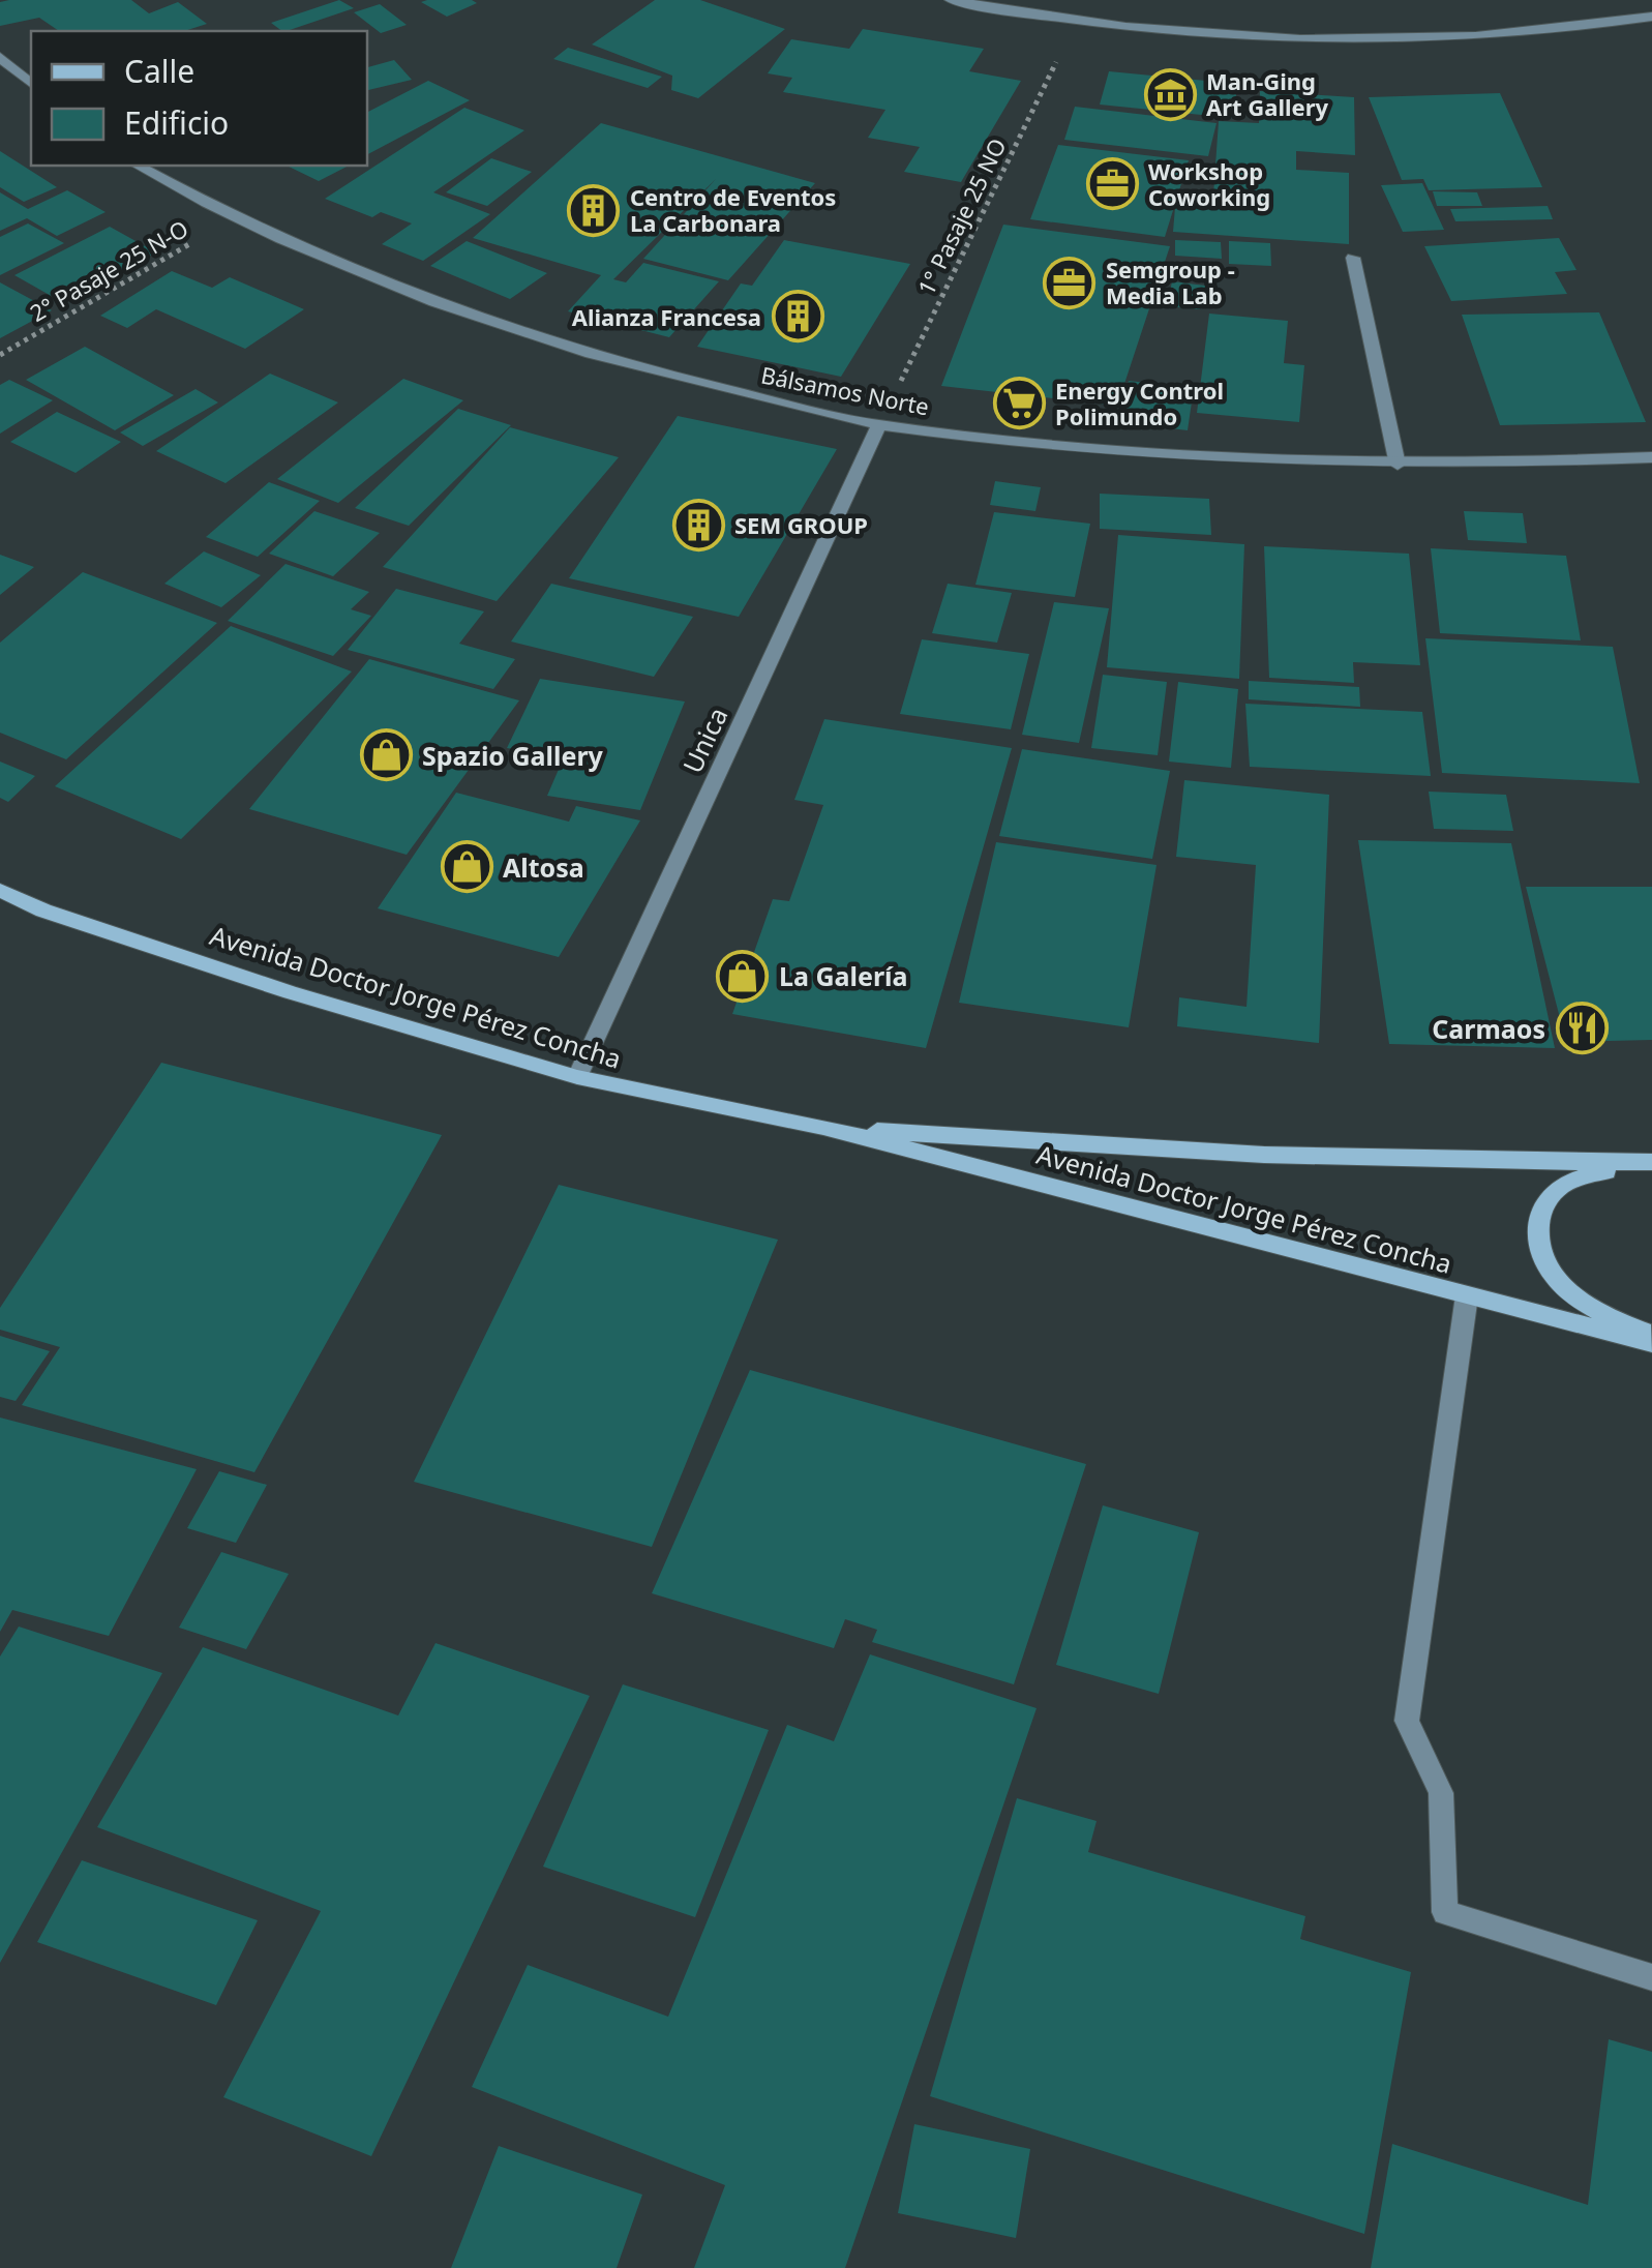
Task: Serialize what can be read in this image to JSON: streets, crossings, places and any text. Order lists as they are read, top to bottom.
{
  "streets": {
    "street": ["Bálsamos Norte", "Unica", "Avenida Doctor Jorge Pérez Concha"],
    "path": ["1° Pasaje 25 NO", "2° Pasaje 25 N-O"]
  },
  "crossings": [
    ["1° Pasaje 25 NO", "Bálsamos Norte"],
    ["1° Pasaje 25 NO", "Unica"],
    ["2° Pasaje 25 N-O", "Bálsamos Norte"],
    ["Bálsamos Norte", "Unica"],
    ["Unica", "Avenida Doctor Jorge Pérez Concha"]
  ],
  "places": {
    "museum": ["Man-Ging Art Gallery"],
    "office": ["Workshop Coworking", "Semgroup - Media Lab"],
    "building": ["Centro de Eventos La Carbonara", "Alianza Francesa", "SEM GROUP"],
    "supermarket": ["Energy Control Polimundo"],
    "shop": ["Spazio Gallery", "Altosa", "La Galería"],
    "restaurant": ["Carmaos"]
  },
  "legend": ["Calle", "Edificio"]
}
